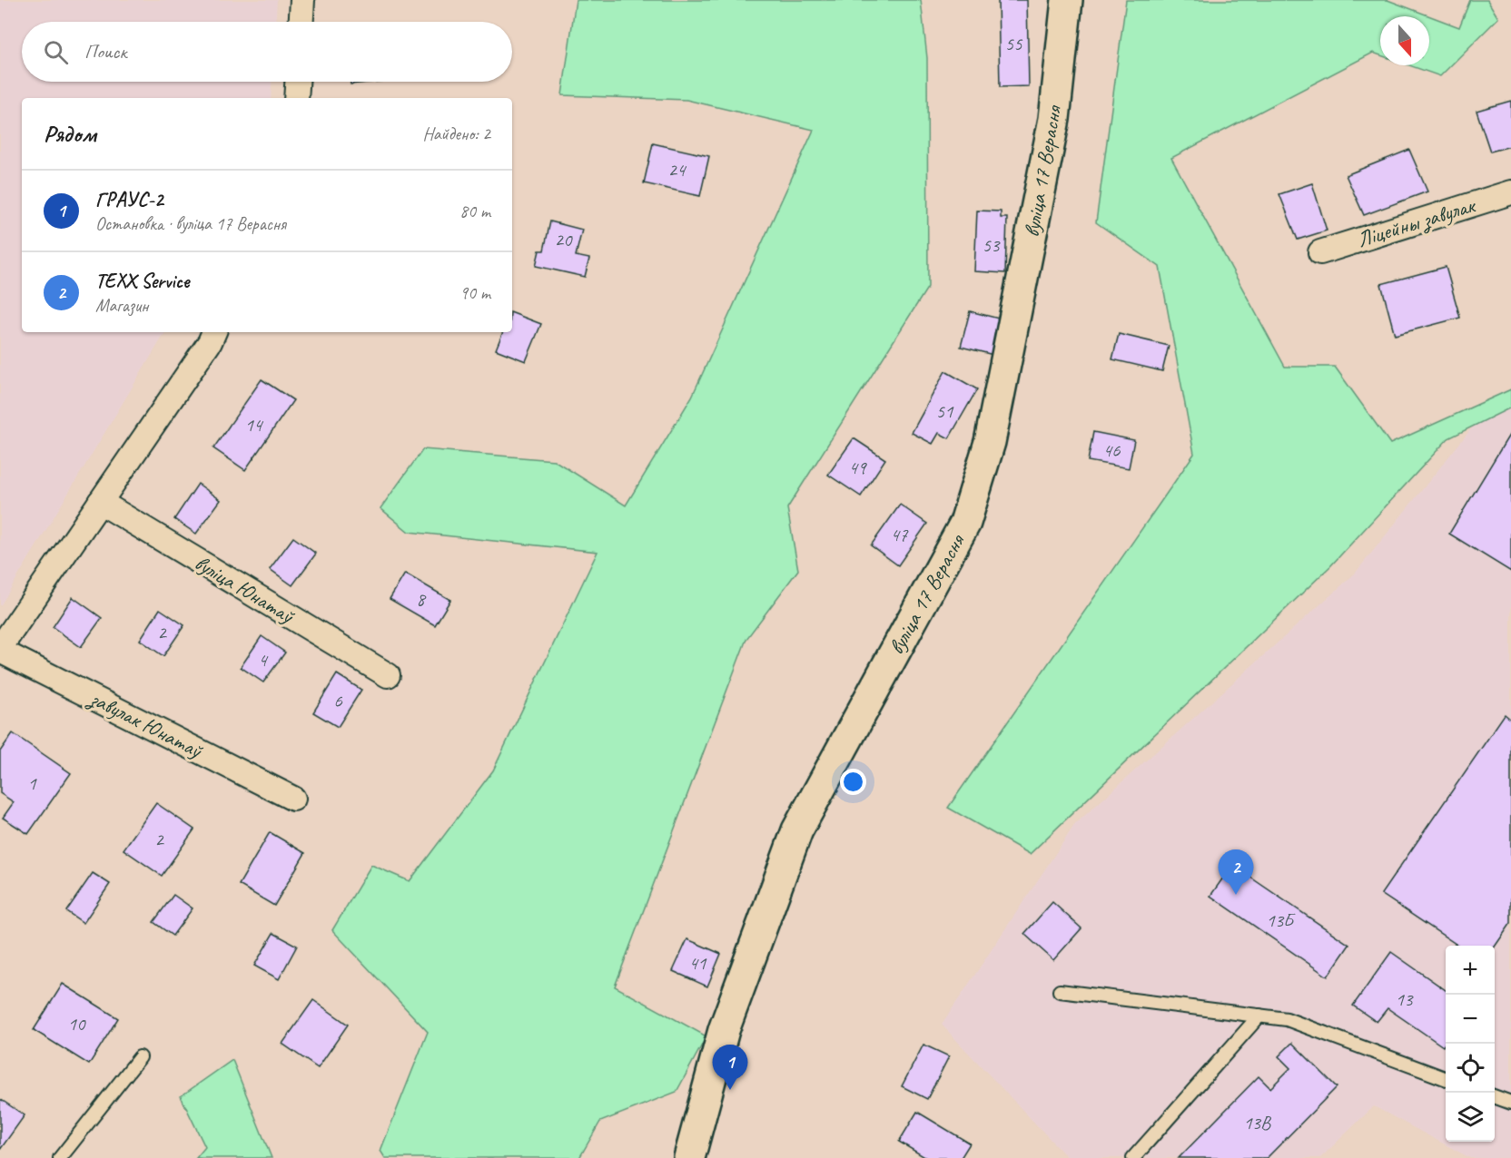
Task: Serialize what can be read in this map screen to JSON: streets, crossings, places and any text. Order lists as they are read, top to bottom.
{
  "streets": {
    "street": [
      "вуліца 17 Верасня",
      "Ліцейны завулак",
      "вуліца Юнатаў",
      "завулак Юнатаў"
    ]
  },
  "house_numbers": [
    "55",
    "24",
    "20",
    "53",
    "51",
    "14",
    "46",
    "49",
    "47",
    "8",
    "2",
    "4",
    "6",
    "1",
    "2",
    "13Б",
    "41",
    "13",
    "10",
    "13В"
  ],
  "north": "bottom",
  "page": {
    "search": "Поиск",
    "heading": ["Рядом", "Найдено: 2"],
    "list": [
      {
        "mark": "1",
        "name": "ГРАУС-2",
        "note": "Остановка · вуліца 17 Верасня",
        "value": "80 m"
      },
      {
        "mark": "2",
        "name": "TEXX Service",
        "note": "Магазин",
        "value": "90 m"
      }
    ],
    "pins": ["2", "1"],
    "map_buttons": ["+", "−"]
  }
}
